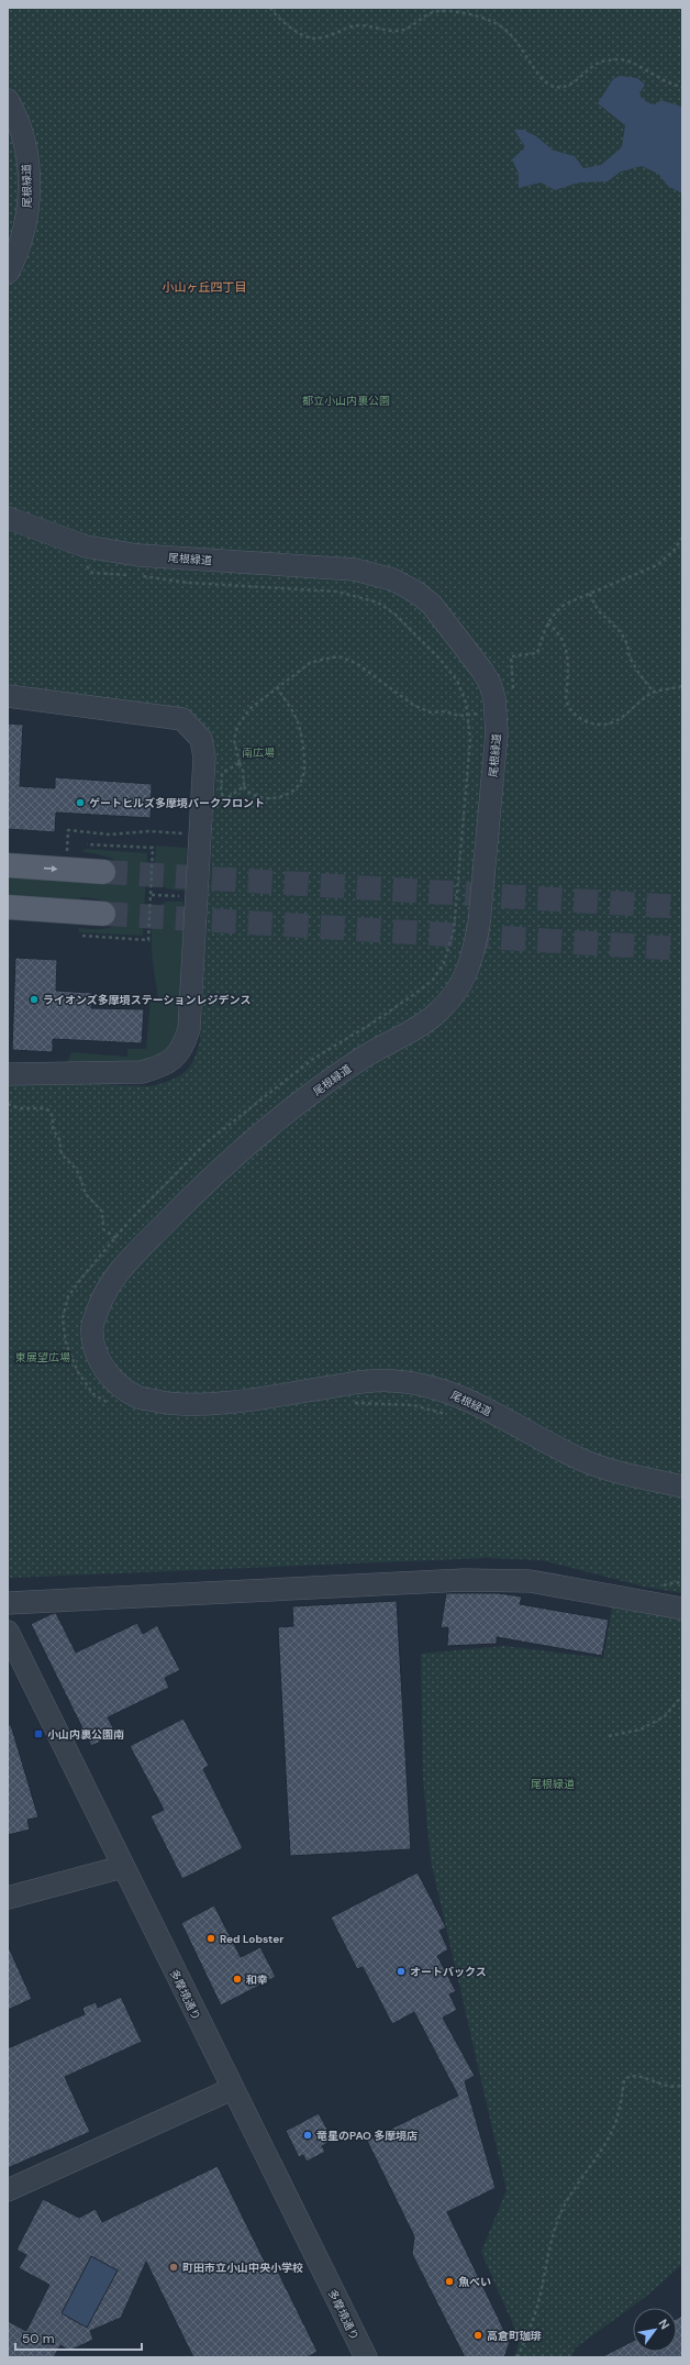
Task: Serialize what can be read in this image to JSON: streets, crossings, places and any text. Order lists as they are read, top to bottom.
{
  "streets": {
    "street": ["尾根緑道", "多摩境通り"]
  },
  "districts": ["小山ヶ丘四丁目"],
  "parks": [
    "都立小山内裏公園",
    "南広場",
    "東展望広場",
    "尾根緑道"
  ],
  "places": {
    "other": [
      "ゲートヒルズ多摩境パークフロント",
      "ライオンズ多摩境ステーションレジデンス",
      "Red Lobster",
      "オートバックス",
      "和幸",
      "竜星のPAO 多摩境店",
      "町田市立小山中央小学校",
      "魚べい",
      "高倉町珈琲"
    ],
    "transit": ["小山内裏公園南"]
  },
  "scale_bar": "50 m",
  "north": "top right"
}
